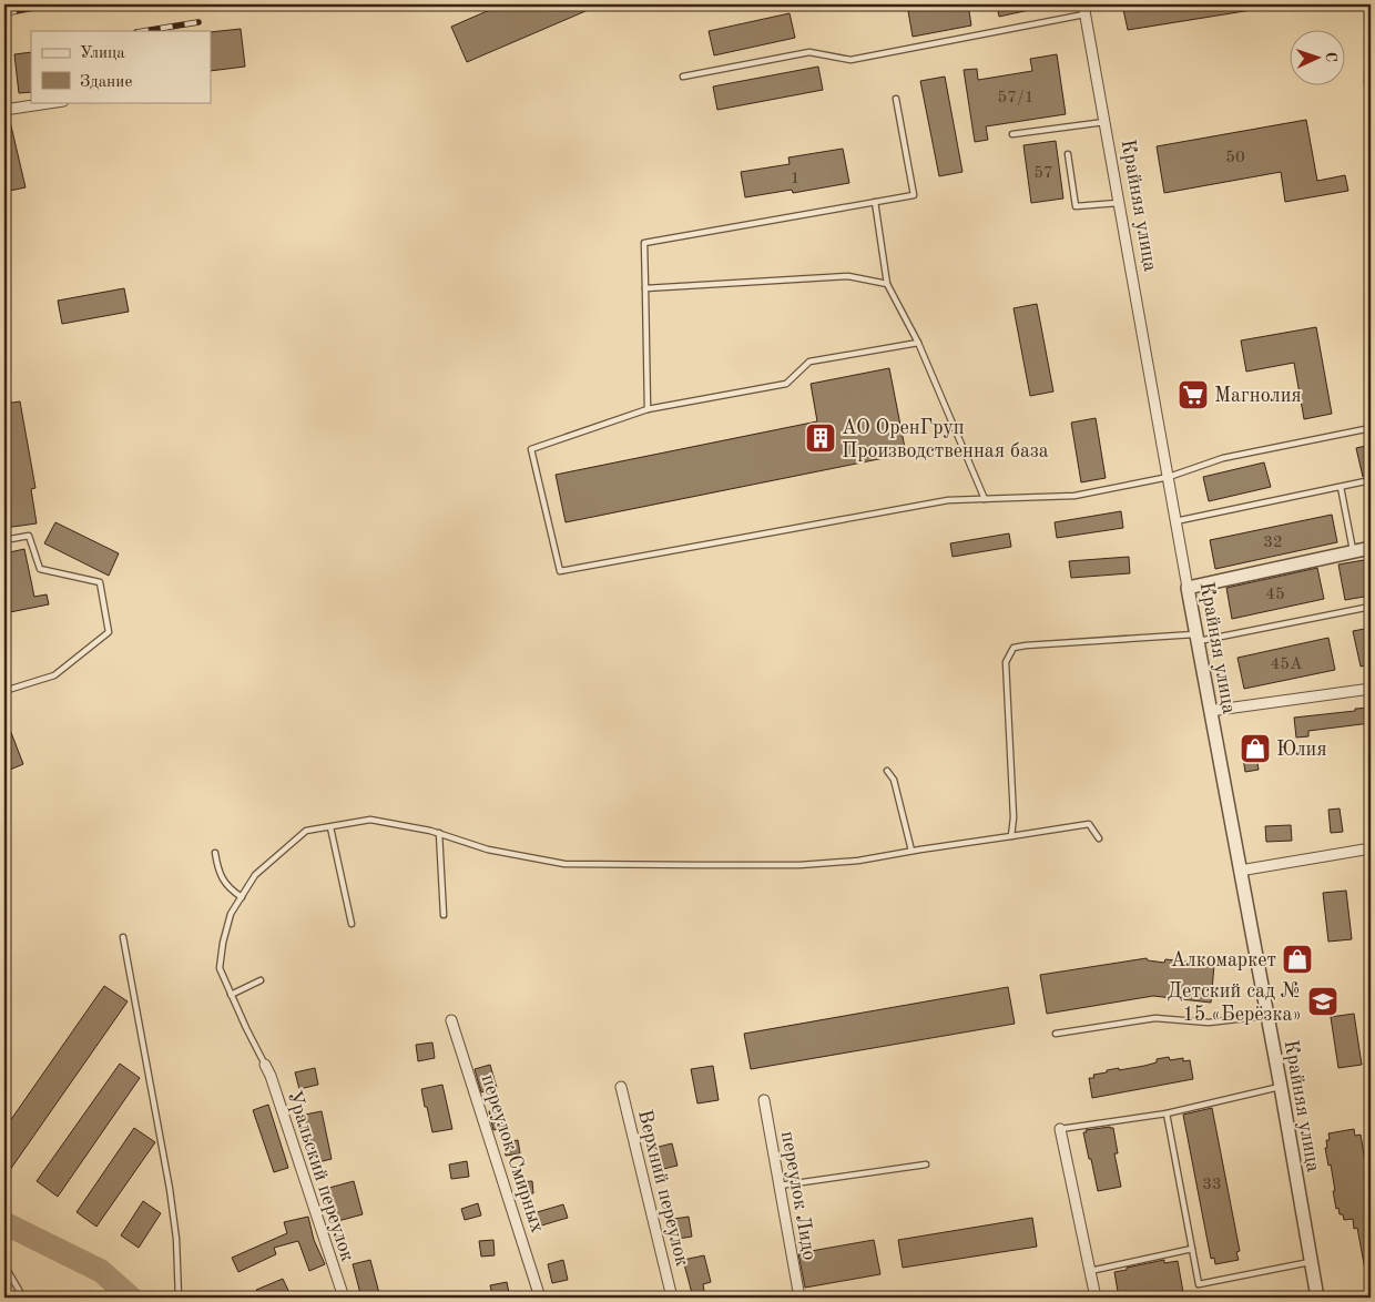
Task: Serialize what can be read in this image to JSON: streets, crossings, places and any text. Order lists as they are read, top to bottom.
{
  "streets": {
    "street": [
      "Крайняя улица",
      "переулок Смирных",
      "Уральский переулок",
      "Верхний переулок",
      "переулок Лидо"
    ]
  },
  "places": {
    "supermarket": ["Магнолия"],
    "building": ["АО ОренГруп Производственная база"],
    "shop": ["Юлия", "Алкомаркет"],
    "school or university": ["Детский сад № 15 «Берёзка»"]
  },
  "house_numbers": [
    "57/1",
    "50",
    "57",
    "1",
    "32",
    "45",
    "45А",
    "33"
  ],
  "legend": ["Улица", "Здание"],
  "north": "right"
}
